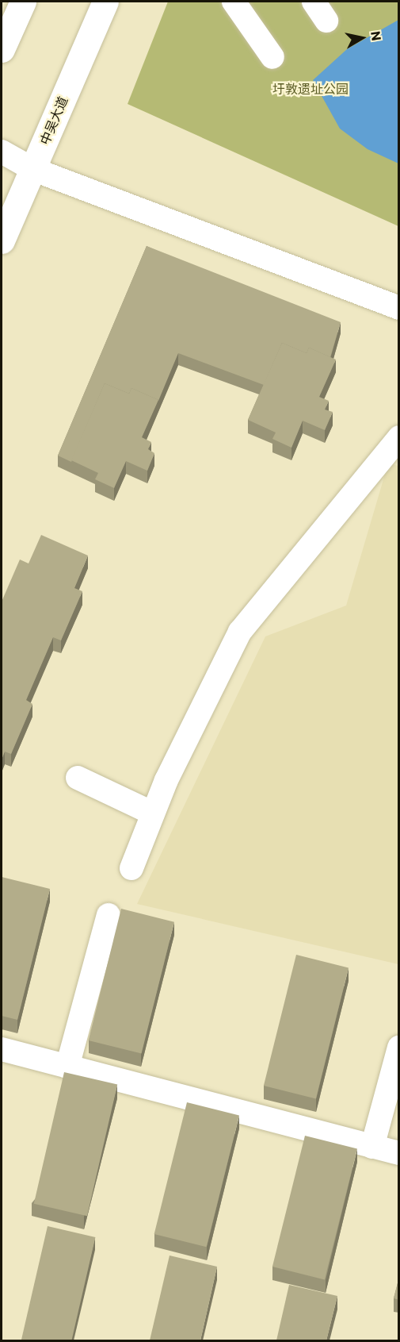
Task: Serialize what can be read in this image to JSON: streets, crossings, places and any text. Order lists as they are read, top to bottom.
{
  "streets": {
    "main road": ["中吴大道"]
  },
  "parks": ["圩敦遗址公园"],
  "north": "right"
}
